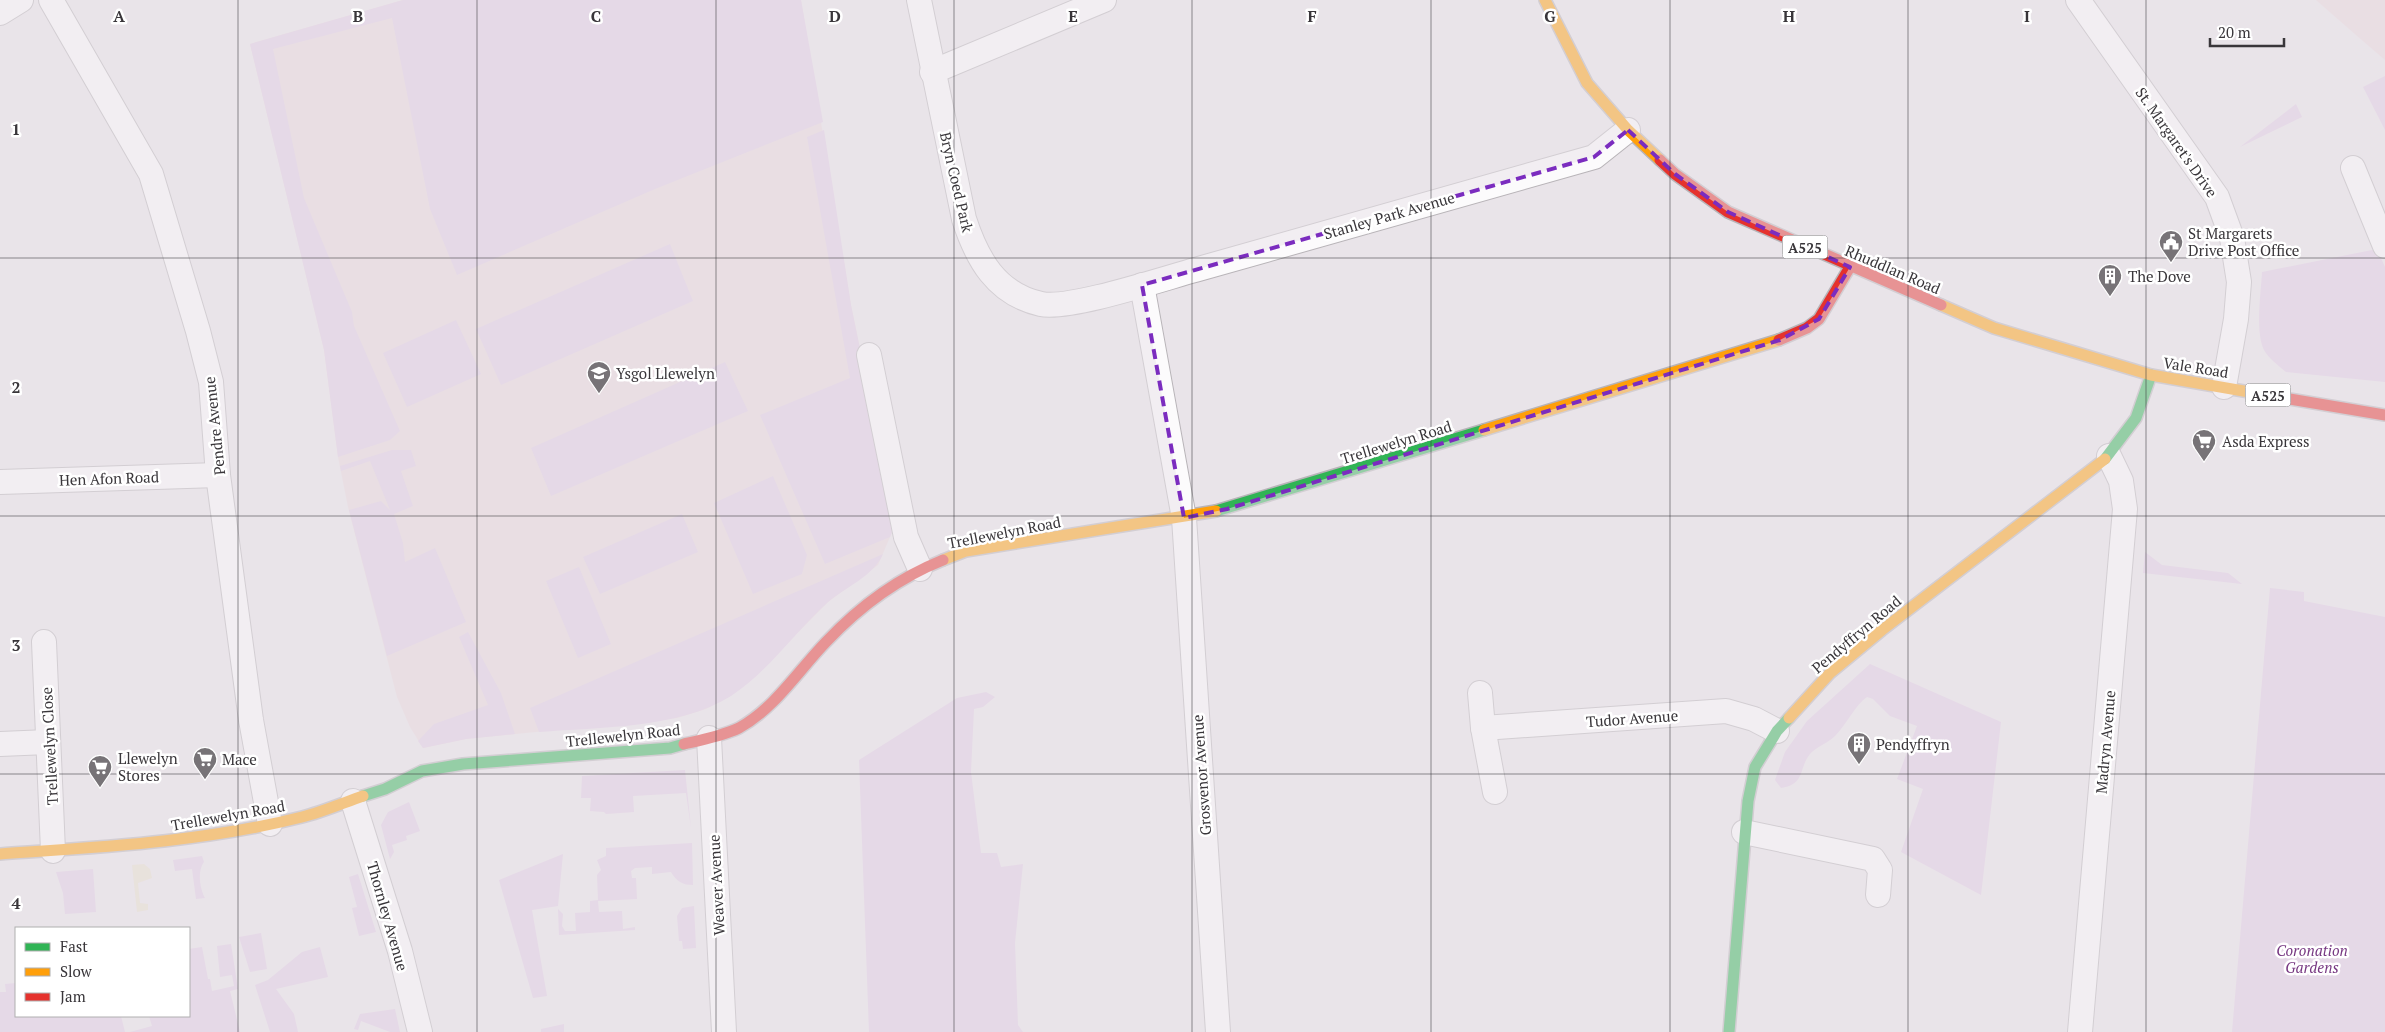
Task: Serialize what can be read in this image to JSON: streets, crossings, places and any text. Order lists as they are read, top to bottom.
{
  "streets": {
    "street": [
      "St. Margaret's Drive",
      "Bryn Coed Park",
      "Stanley Park Avenue",
      "A525",
      "Rhuddlan Road",
      "Vale Road",
      "Pendre Avenue",
      "Trellewelyn Road",
      "Hen Afon Road",
      "Pendyffryn Road",
      "Tudor Avenue",
      "Madryn Avenue",
      "Trellewelyn Close",
      "Grosvenor Avenue",
      "Weaver Avenue",
      "Thornley Avenue"
    ]
  },
  "crossings": [
    ["St. Margaret's Drive", "Vale Road"],
    ["Bryn Coed Park", "Stanley Park Avenue"],
    ["Bryn Coed Park", "Grosvenor Avenue"],
    ["Stanley Park Avenue", "Rhuddlan Road"],
    ["Stanley Park Avenue", "Grosvenor Avenue"],
    ["Rhuddlan Road", "Vale Road"],
    ["Rhuddlan Road", "Trellewelyn Road"],
    ["Rhuddlan Road", "Pendyffryn Road"],
    ["Vale Road", "Pendyffryn Road"],
    ["Pendre Avenue", "Trellewelyn Road"],
    ["Pendre Avenue", "Hen Afon Road"],
    ["Trellewelyn Road", "Trellewelyn Close"],
    ["Trellewelyn Road", "Grosvenor Avenue"],
    ["Trellewelyn Road", "Weaver Avenue"],
    ["Trellewelyn Road", "Thornley Avenue"],
    ["Pendyffryn Road", "Tudor Avenue"],
    ["Pendyffryn Road", "Madryn Avenue"]
  ],
  "parks": ["Coronation Gardens"],
  "places": {
    "public building": ["St Margarets Drive Post Office"],
    "building": ["The Dove", "Pendyffryn"],
    "school or university": ["Ysgol Llewelyn"],
    "supermarket": ["Asda Express", "Mace", "Llewelyn Stores"]
  },
  "legend": ["Fast", "Slow", "Jam"],
  "scale_bar": "20 m",
  "grid": {
    "columns": [
      "A",
      "B",
      "C",
      "D",
      "E",
      "F",
      "G",
      "H",
      "I"
    ],
    "rows": [
      "1",
      "2",
      "3",
      "4"
    ]
  }
}
